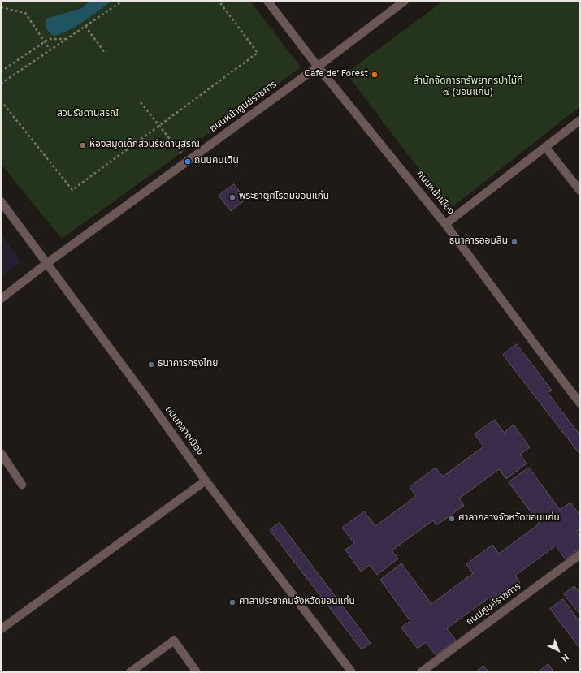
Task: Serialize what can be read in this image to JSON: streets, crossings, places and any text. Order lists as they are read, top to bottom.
{
  "streets": {
    "street": [
      "ถนนหน้าศูนย์ราชการ",
      "ถนนหน้าเมือง",
      "ถนนกลางเมือง",
      "ถนนศูนย์ราชการ"
    ]
  },
  "crossings": [
    ["ถนนหน้าศูนย์ราชการ", "ถนนหน้าเมือง"],
    ["ถนนหน้าศูนย์ราชการ", "ถนนกลางเมือง"]
  ],
  "parks": ["สำนักจัดการทรัพยากรป่าไม้ที่ ๗ (ขอนแก่น)", "สวนรัชดานุสรณ์"],
  "places": [
    "Cafe de' Forest",
    "ห้องสมุดเด็กสวนรัชดานุสรณ์",
    "ถนนคนเดิน",
    "พระธาตุศิโรดมขอนแก่น",
    "ธนาคารออมสิน",
    "ธนาคารกรุงไทย",
    "ศาลากลางจังหวัดขอนแก่น",
    "ศาลาประชาคมจังหวัดขอนแก่น"
  ],
  "north": "bottom right"
}
